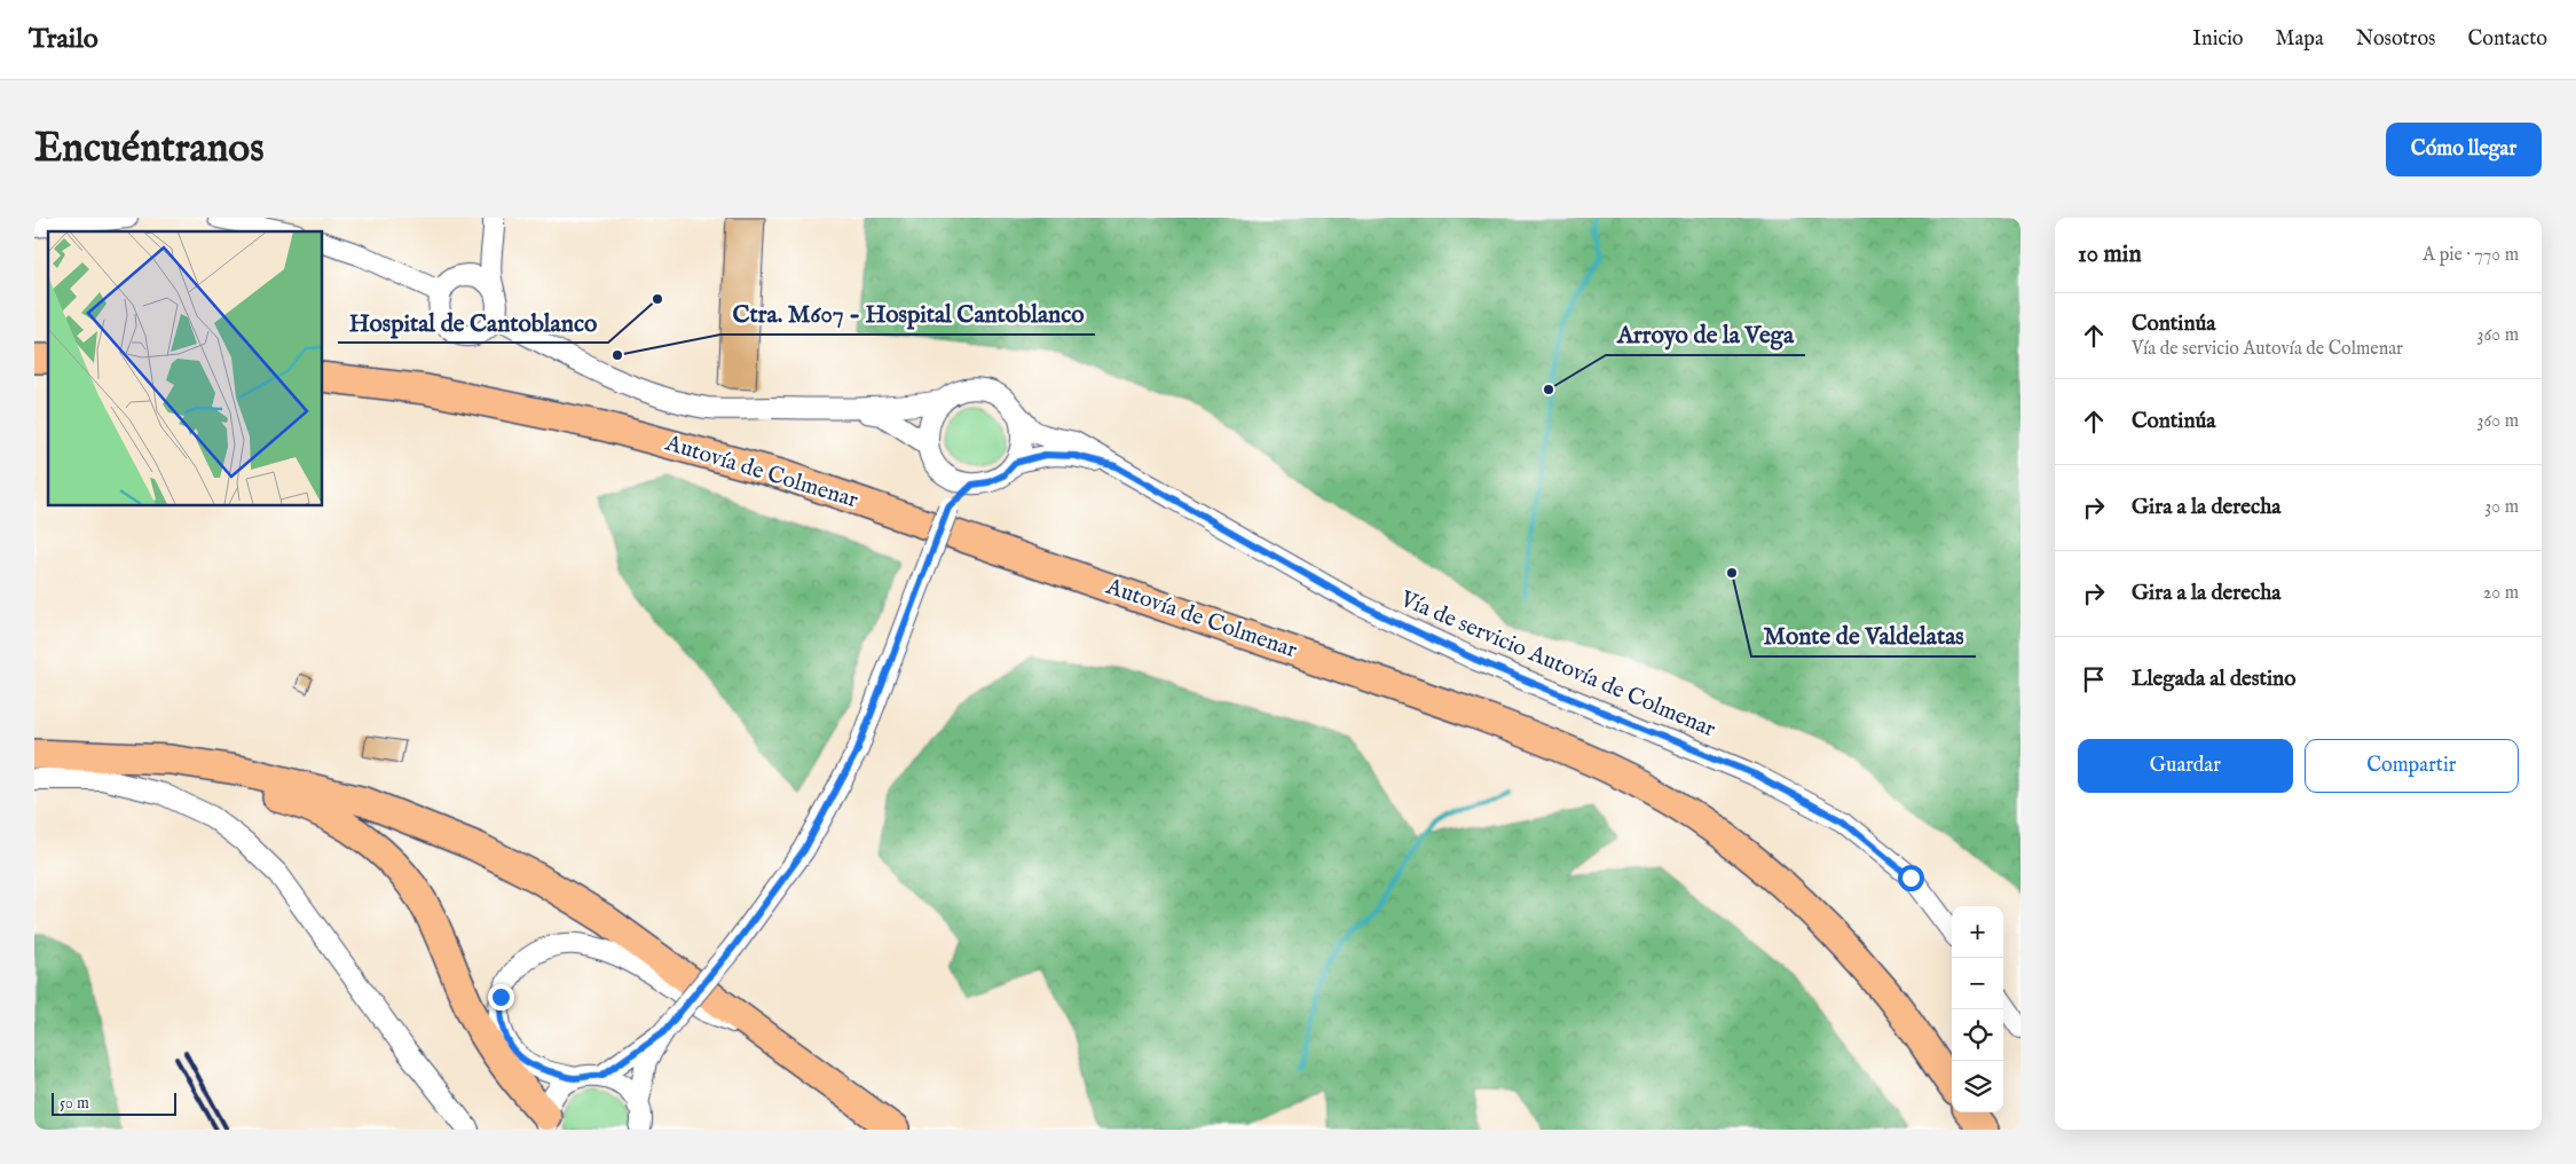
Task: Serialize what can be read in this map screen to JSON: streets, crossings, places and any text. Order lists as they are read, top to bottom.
{
  "streets": {
    "highway": ["Autovía de Colmenar"],
    "street": ["Vía de servicio Autovía de Colmenar"]
  },
  "places": [
    "Hospital de Cantoblanco",
    "Ctra. M607 - Hospital Cantoblanco",
    "Arroyo de la Vega",
    "Monte de Valdelatas"
  ],
  "scale_bar": "50 m",
  "page": {
    "header": "Trailo",
    "nav": [
      "Inicio",
      "Mapa",
      "Nosotros",
      "Contacto"
    ],
    "buttons": [
      "Cómo llegar",
      ["Guardar", "Compartir"]
    ],
    "title": "Encuéntranos",
    "heading": ["10 min", "A pie · 770 m"],
    "list": [
      ["Continúa", "Vía de servicio Autovía de Colmenar", "360 m"],
      ["Continúa", "360 m"],
      ["Gira a la derecha", "30 m"],
      ["Gira a la derecha", "20 m"],
      "Llegada al destino"
    ],
    "map_buttons": ["+", "−"],
    "scale": "50 m"
  }
}
